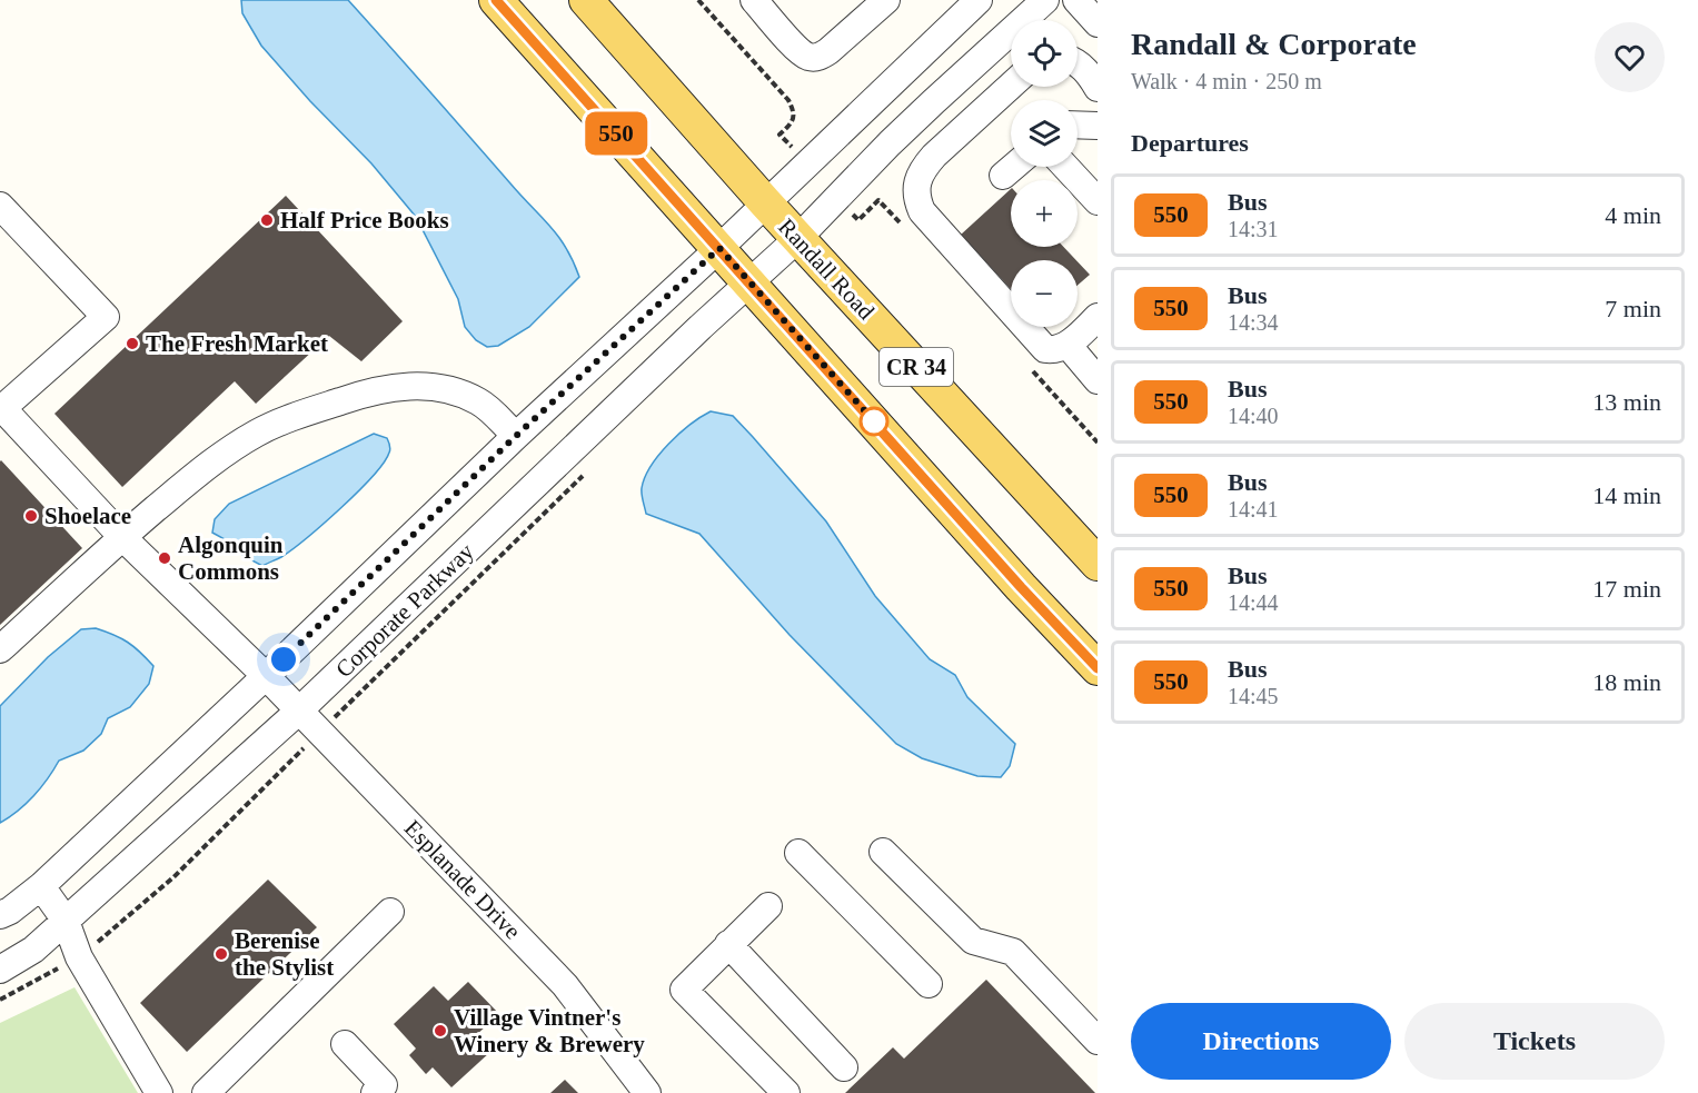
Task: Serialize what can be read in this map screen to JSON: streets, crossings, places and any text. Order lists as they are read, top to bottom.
{
  "streets": {
    "main road": ["Randall Road", "CR 34"],
    "street": ["Corporate Parkway", "Esplanade Drive"]
  },
  "crossings": [
    ["Randall Road", "Corporate Parkway"],
    ["CR 34", "Corporate Parkway"],
    ["Corporate Parkway", "Esplanade Drive"]
  ],
  "places": [
    "Half Price Books",
    "The Fresh Market",
    "Shoelace",
    "Algonquin Commons",
    "Berenise the Stylist",
    "Village Vintner's Winery & Brewery"
  ],
  "lines": ["bus line 550"],
  "page": {
    "on_map": "550",
    "heading": [
      ["Randall & Corporate", "Walk · 4 min · 250 m"],
      "Departures"
    ],
    "map_buttons": ["+", "−"],
    "list": [
      {
        "mark": "550",
        "name": "Bus",
        "note": "14:31",
        "value": "4 min"
      },
      {
        "mark": "550",
        "name": "Bus",
        "note": "14:34",
        "value": "7 min"
      },
      {
        "mark": "550",
        "name": "Bus",
        "note": "14:40",
        "value": "13 min"
      },
      {
        "mark": "550",
        "name": "Bus",
        "note": "14:41",
        "value": "14 min"
      },
      {
        "mark": "550",
        "name": "Bus",
        "note": "14:44",
        "value": "17 min"
      },
      {
        "mark": "550",
        "name": "Bus",
        "note": "14:45",
        "value": "18 min"
      }
    ],
    "buttons": ["Directions", "Tickets"]
  }
}
